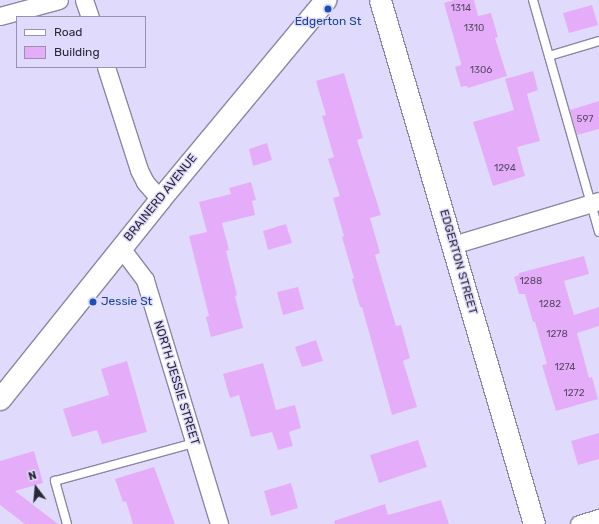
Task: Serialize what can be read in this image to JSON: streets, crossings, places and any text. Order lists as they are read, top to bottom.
{
  "streets": {
    "street": ["BRAINERD AVENUE", "EDGERTON STREET", "NORTH JESSIE STREET"]
  },
  "crossings": [
    ["BRAINERD AVENUE", "NORTH JESSIE STREET"]
  ],
  "places": ["Edgerton St", "Jessie St"],
  "house_numbers": [
    "1314",
    "1310",
    "1306",
    "597",
    "1294",
    "1288",
    "1282",
    "1278",
    "1274",
    "1272"
  ],
  "legend": ["Road", "Building"],
  "north": "top"
}
